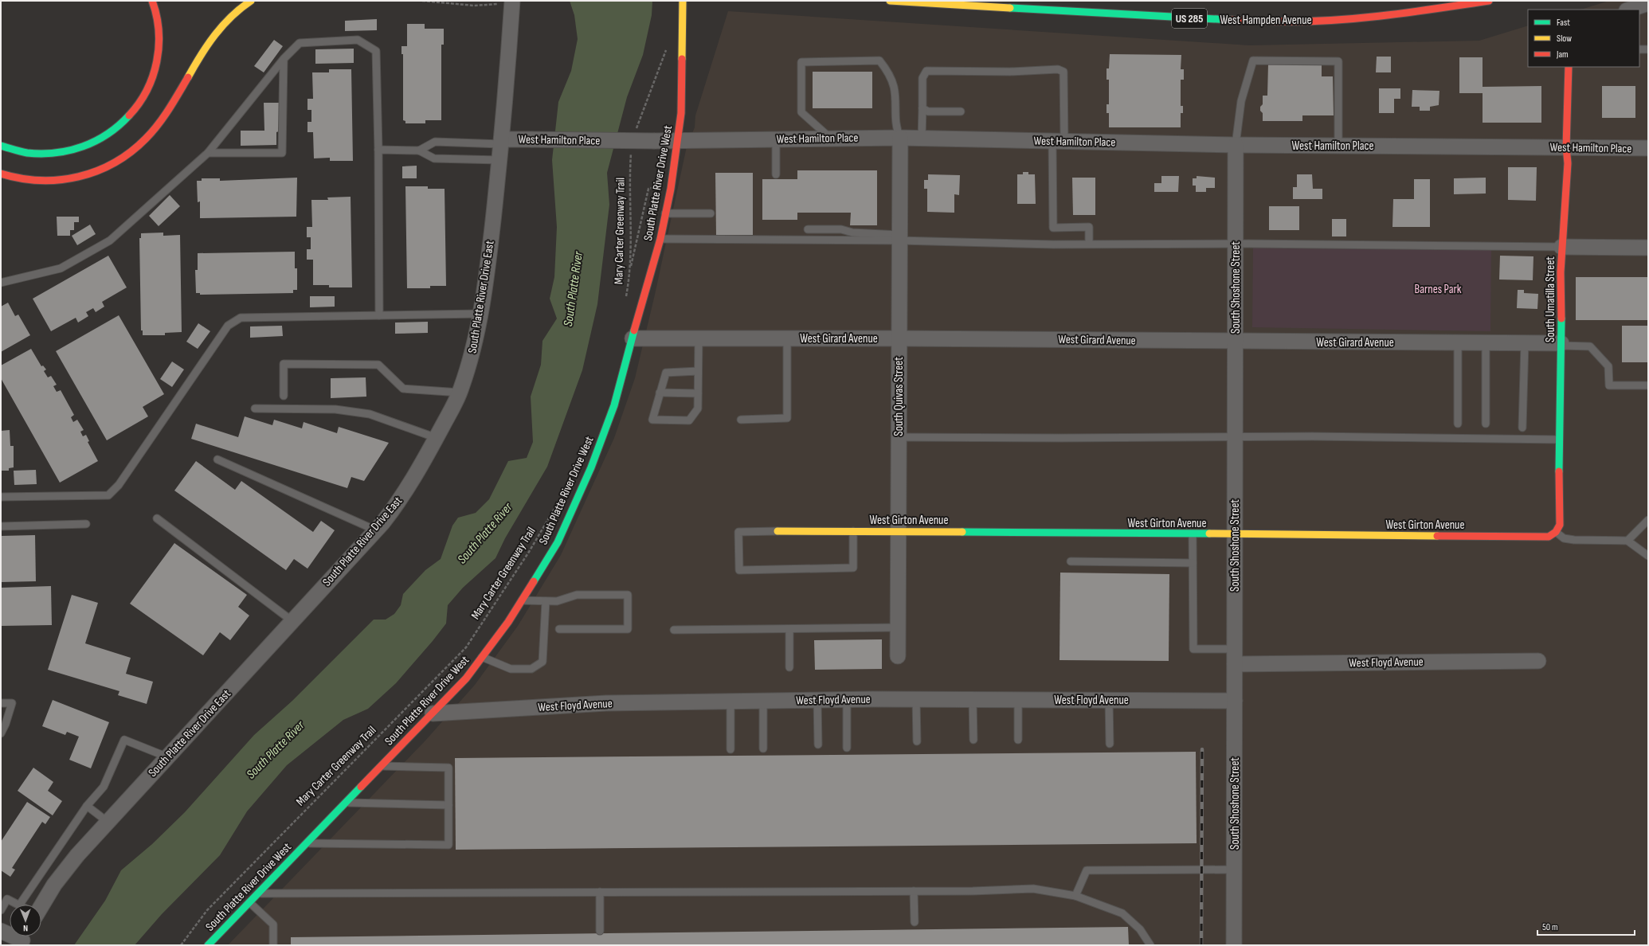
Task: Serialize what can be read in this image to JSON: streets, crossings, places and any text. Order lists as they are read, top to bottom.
{
  "streets": {
    "main road": [
      "US 285",
      "West Hampden Avenue",
      "South Platte River Drive West",
      "South Umatilla Street",
      "West Girton Avenue"
    ],
    "street": [
      "West Hamilton Place",
      "South Shoshone Street",
      "South Platte River Drive East",
      "West Girard Avenue",
      "South Quivas Street",
      "West Floyd Avenue"
    ],
    "path": ["Mary Carter Greenway Trail"]
  },
  "crossings": [
    ["West Hamilton Place", "South Platte River Drive West"],
    ["West Hamilton Place", "South Shoshone Street"],
    ["West Hamilton Place", "South Platte River Drive East"],
    ["West Hamilton Place", "South Umatilla Street"],
    ["West Hamilton Place", "South Quivas Street"],
    ["South Platte River Drive West", "West Girard Avenue"],
    ["South Platte River Drive West", "West Floyd Avenue"],
    ["South Shoshone Street", "West Girard Avenue"],
    ["South Shoshone Street", "West Girton Avenue"],
    ["South Shoshone Street", "West Floyd Avenue"],
    ["South Umatilla Street", "West Girard Avenue"],
    ["South Umatilla Street", "West Girton Avenue"],
    ["West Girard Avenue", "South Quivas Street"],
    ["South Quivas Street", "West Girton Avenue"]
  ],
  "water": ["South Platte River"],
  "parks": ["Barnes Park"],
  "legend": ["Fast", "Slow", "Jam"],
  "scale_bar": "50 m",
  "north": "bottom"
}
